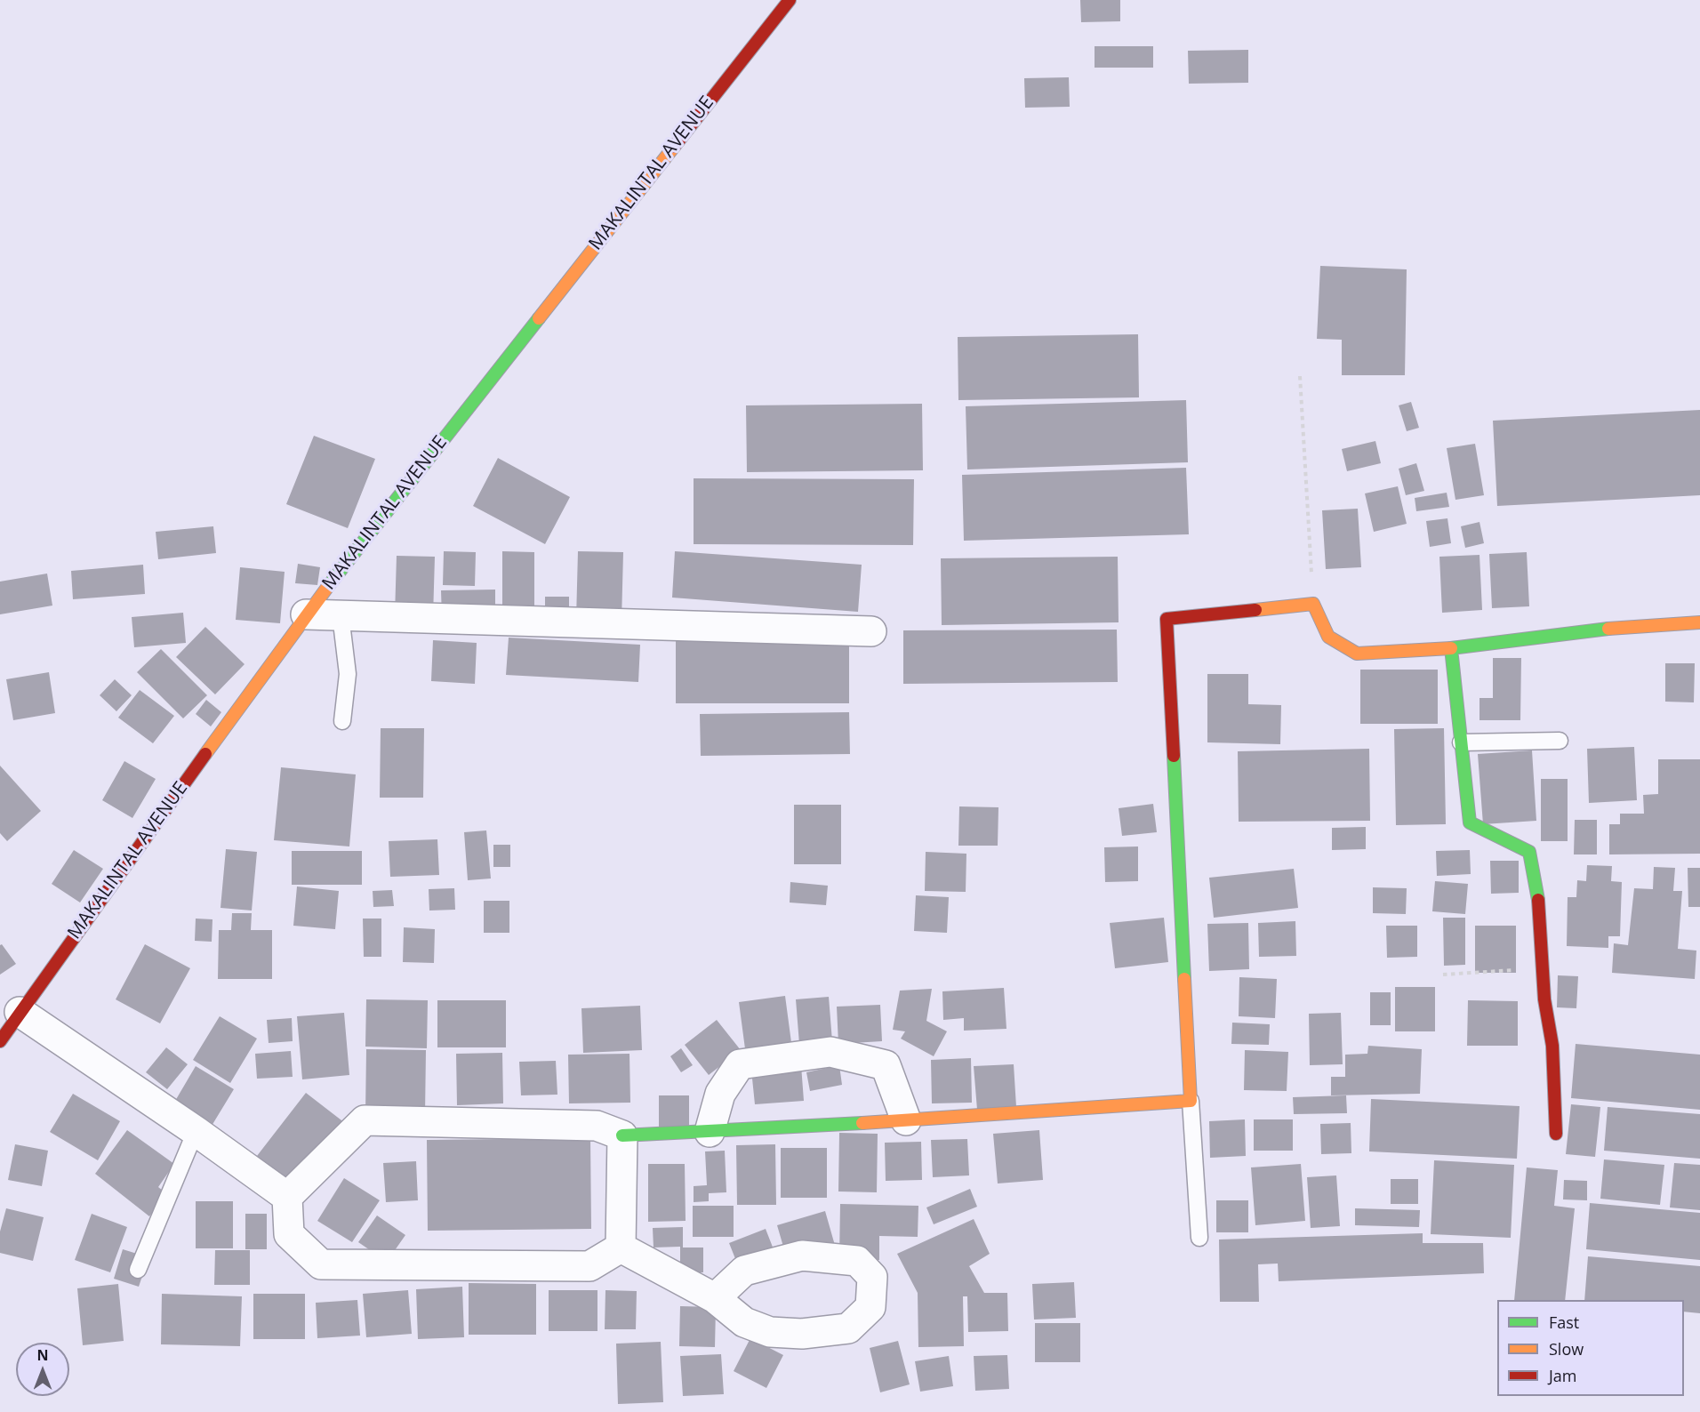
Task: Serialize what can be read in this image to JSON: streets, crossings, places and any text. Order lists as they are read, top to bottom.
{
  "streets": {
    "street": ["MAKALINTAL AVENUE"]
  },
  "legend": ["Fast", "Slow", "Jam"],
  "north": "top"
}
